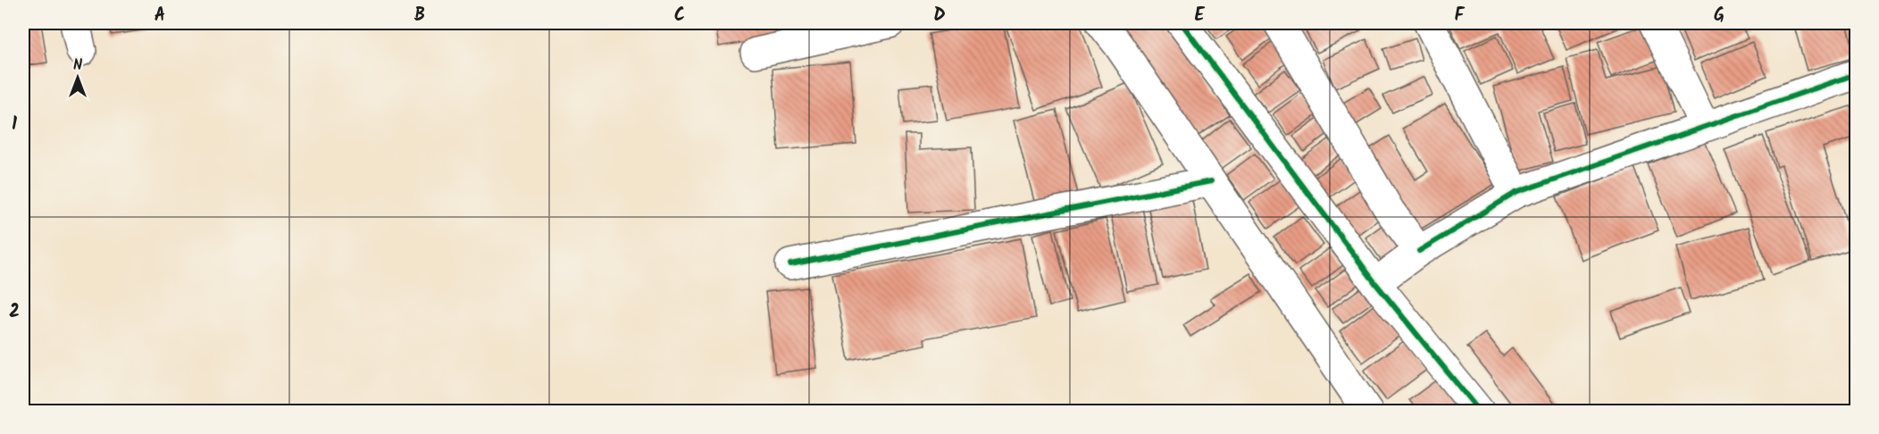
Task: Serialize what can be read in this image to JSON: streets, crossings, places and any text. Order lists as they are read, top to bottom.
{
  "north": "top",
  "grid": {
    "columns": [
      "A",
      "B",
      "C",
      "D",
      "E",
      "F",
      "G"
    ],
    "rows": ["1", "2"]
  }
}
